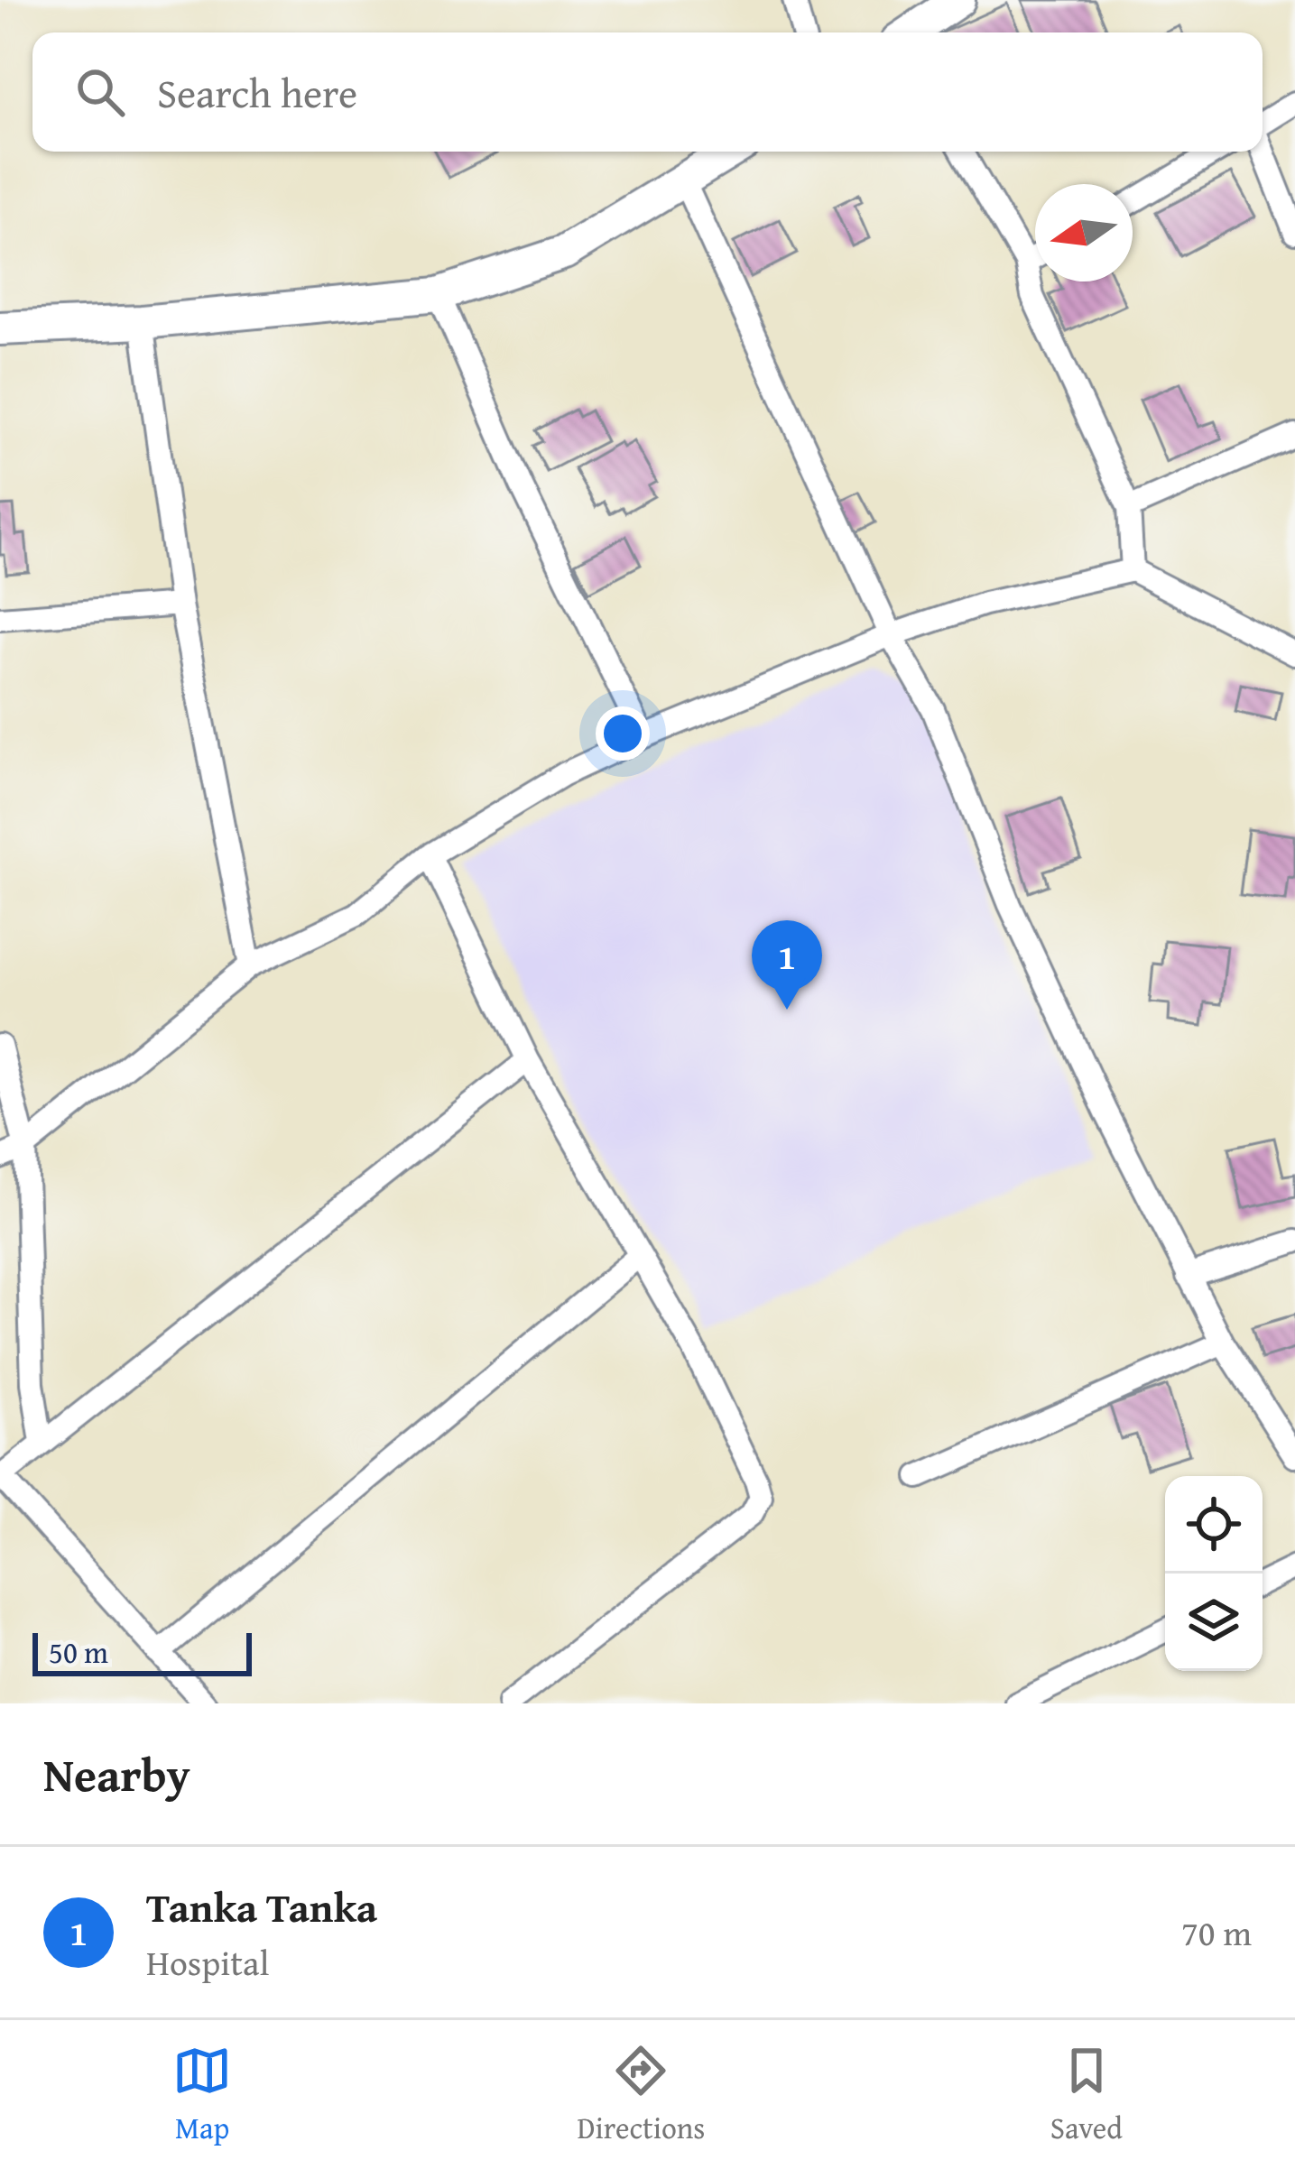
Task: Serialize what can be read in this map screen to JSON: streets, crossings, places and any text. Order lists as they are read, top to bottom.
{
  "scale_bar": "50 m",
  "north": "left",
  "page": {
    "search": "Search here",
    "pins": "1",
    "scale": "50 m",
    "heading": "Nearby",
    "list": [
      {
        "mark": "1",
        "name": "Tanka Tanka",
        "note": "Hospital",
        "value": "70 m"
      }
    ],
    "nav": ["Map", "Directions", "Saved"]
  }
}
